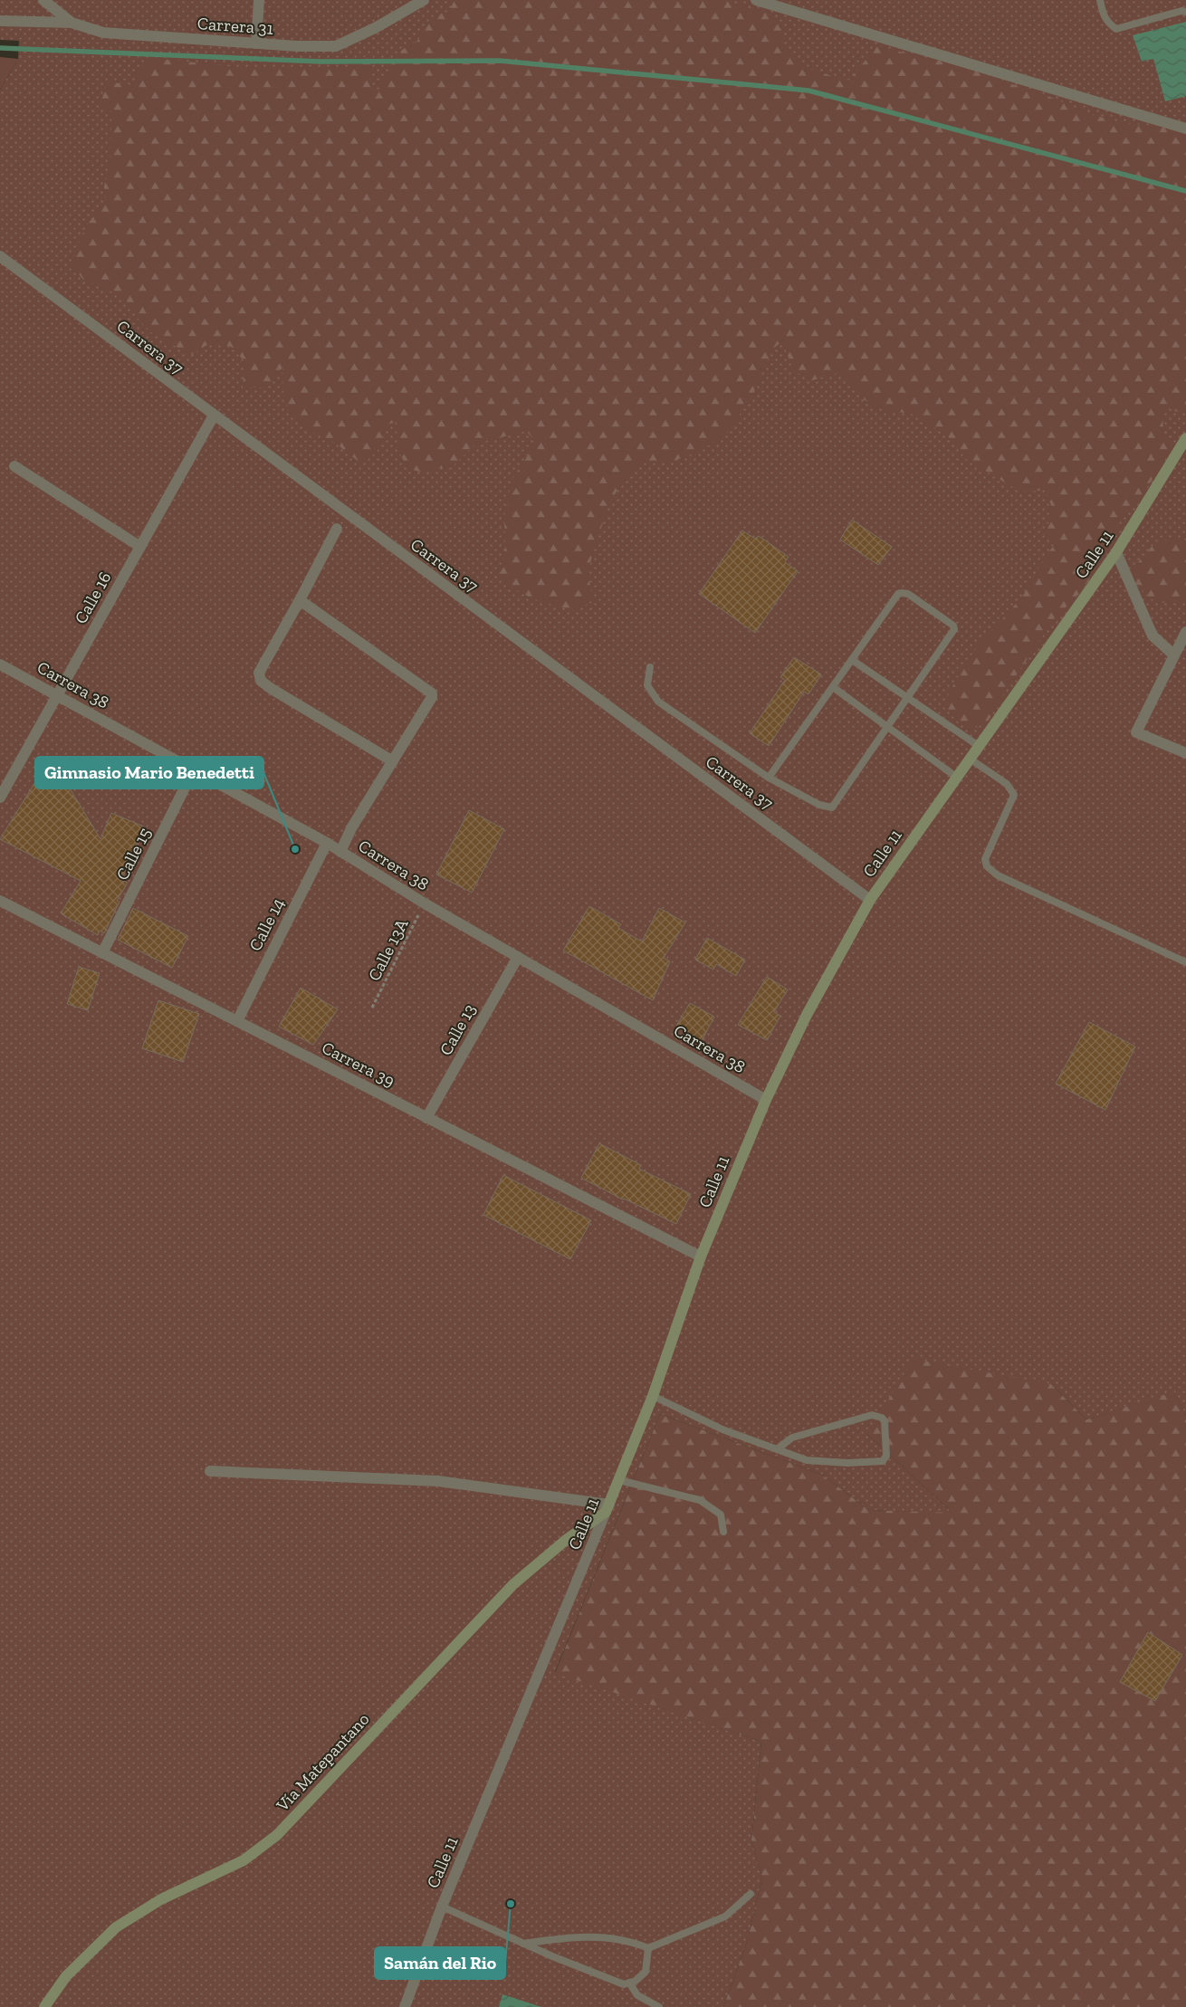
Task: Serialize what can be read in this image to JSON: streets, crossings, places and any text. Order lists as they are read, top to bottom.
{
  "streets": {
    "main road": ["Calle 11", "Vía Matepantano"],
    "street": [
      "Carrera 31",
      "Carrera 37",
      "Calle 16",
      "Carrera 38",
      "Calle 15",
      "Calle 14",
      "Calle 13",
      "Carrera 39"
    ],
    "path": ["Calle 13A"]
  },
  "crossings": [
    ["Carrera 37", "Calle 11"],
    ["Carrera 37", "Calle 16"],
    ["Calle 11", "Carrera 38"],
    ["Calle 11", "Carrera 39"],
    ["Calle 11", "Vía Matepantano"],
    ["Calle 16", "Carrera 38"],
    ["Carrera 38", "Calle 15"],
    ["Carrera 38", "Calle 14"],
    ["Carrera 38", "Calle 13A"],
    ["Carrera 38", "Calle 13"],
    ["Calle 15", "Carrera 39"],
    ["Calle 14", "Carrera 39"],
    ["Calle 13", "Carrera 39"]
  ],
  "places": ["Gimnasio Mario Benedetti", "Samán del Rio"]
}
